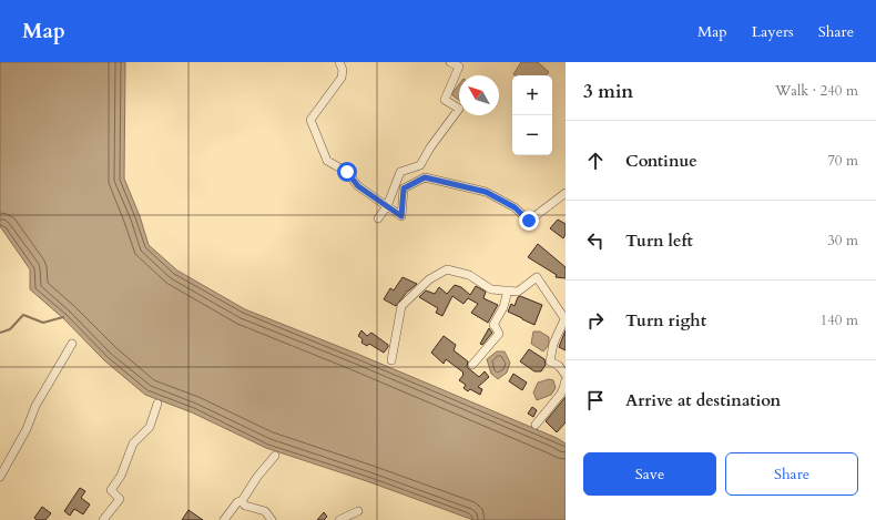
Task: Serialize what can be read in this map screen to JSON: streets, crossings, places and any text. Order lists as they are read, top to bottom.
{
  "north": "top left",
  "page": {
    "header": "Map",
    "nav": ["Map", "Layers", "Share"],
    "heading": ["3 min", "Walk · 240 m"],
    "map_buttons": ["+", "−"],
    "list": [
      ["Continue", "70 m"],
      ["Turn left", "30 m"],
      ["Turn right", "140 m"],
      "Arrive at destination"
    ],
    "buttons": ["Save", "Share"]
  }
}
